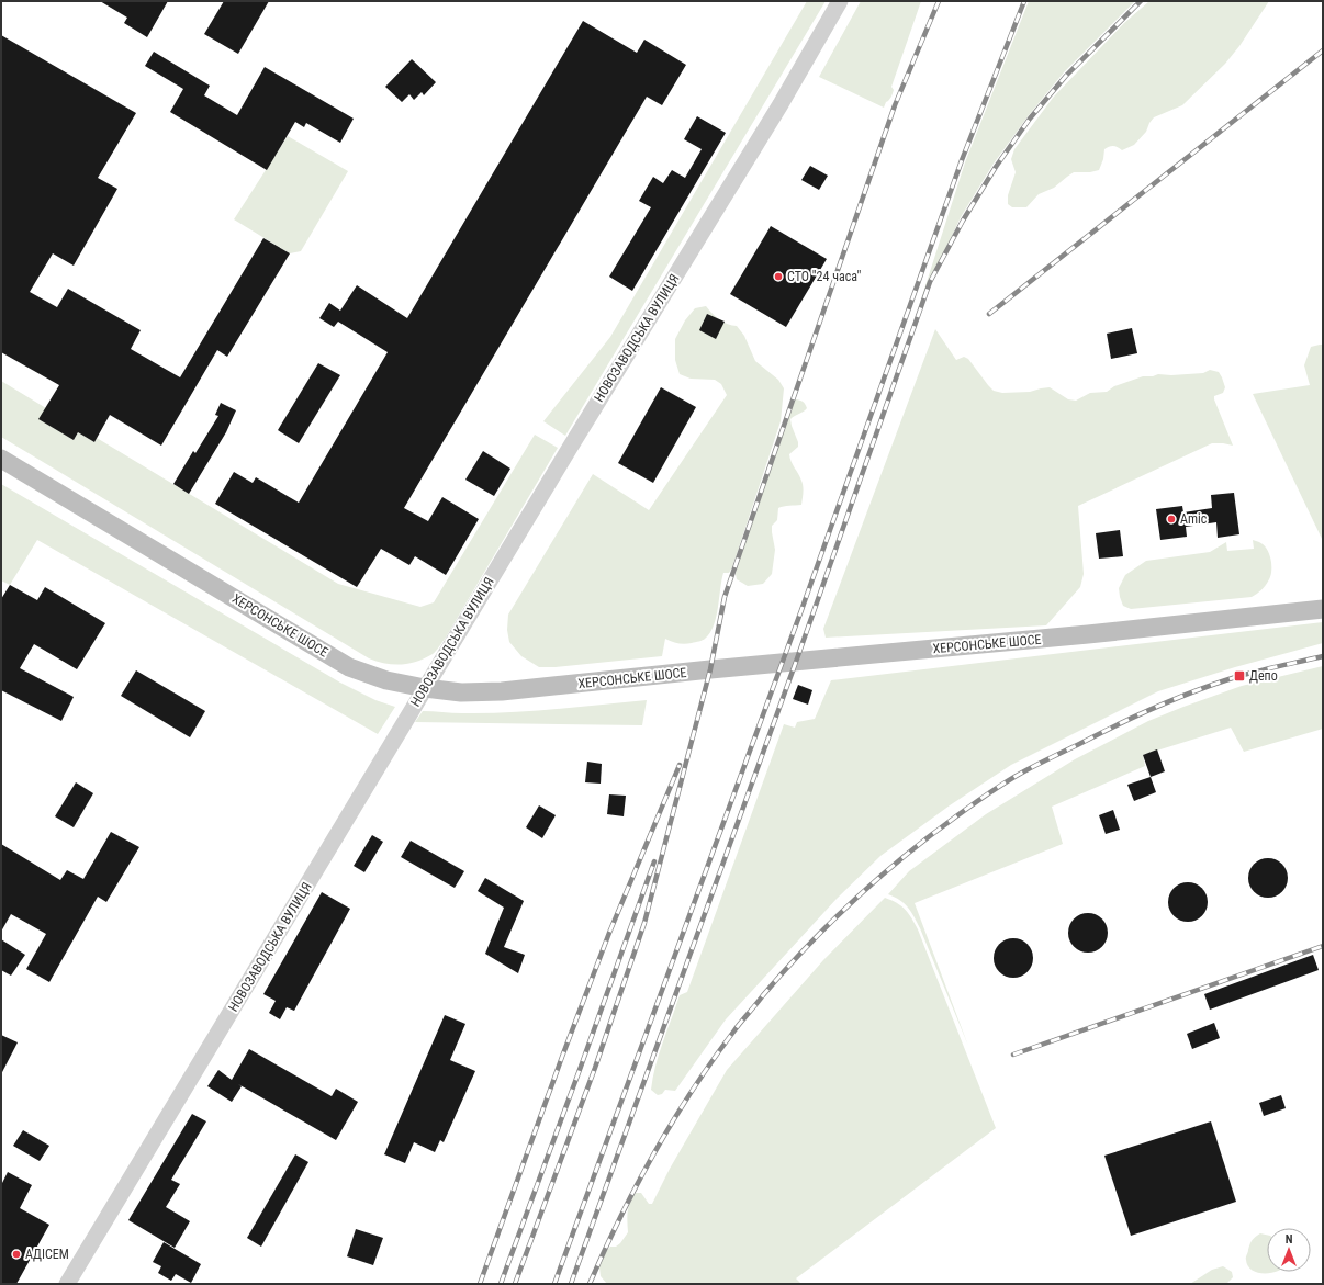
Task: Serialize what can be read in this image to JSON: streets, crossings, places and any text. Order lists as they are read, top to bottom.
{
  "streets": {
    "main road": ["ХЕРСОНСЬКЕ ШОСЕ"],
    "street": ["НОВОЗАВОДСЬКА ВУЛИЦЯ"]
  },
  "crossings": [
    ["НОВОЗАВОДСЬКА ВУЛИЦЯ", "ХЕРСОНСЬКЕ ШОСЕ"]
  ],
  "places": {
    "other": ["СТО \"24 часа\"", "Amic", "АДІСЕМ"],
    "transit": ["Депо"]
  },
  "north": "top"
}
